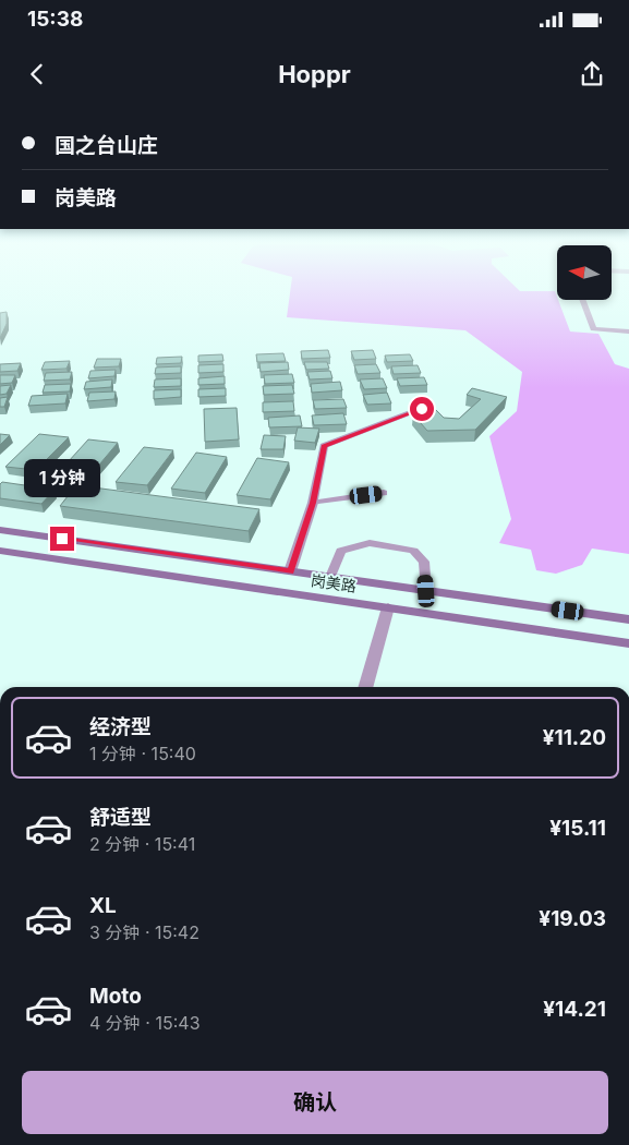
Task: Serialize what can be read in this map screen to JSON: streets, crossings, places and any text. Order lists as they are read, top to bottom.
{
  "streets": {
    "main road": ["岗美路"]
  },
  "north": "left",
  "page": {
    "status": "15:38",
    "header": "Hoppr",
    "banner": ["国之台山庄", "岗美路"],
    "bubble": "1 分钟",
    "list": [
      {
        "name": "经济型",
        "note": "1 分钟 · 15:40",
        "value": "¥11.20"
      },
      {
        "name": "舒适型",
        "note": "2 分钟 · 15:41",
        "value": "¥15.11"
      },
      {
        "name": "XL",
        "note": "3 分钟 · 15:42",
        "value": "¥19.03"
      },
      {
        "name": "Moto",
        "note": "4 分钟 · 15:43",
        "value": "¥14.21"
      }
    ],
    "buttons": "确认"
  }
}
